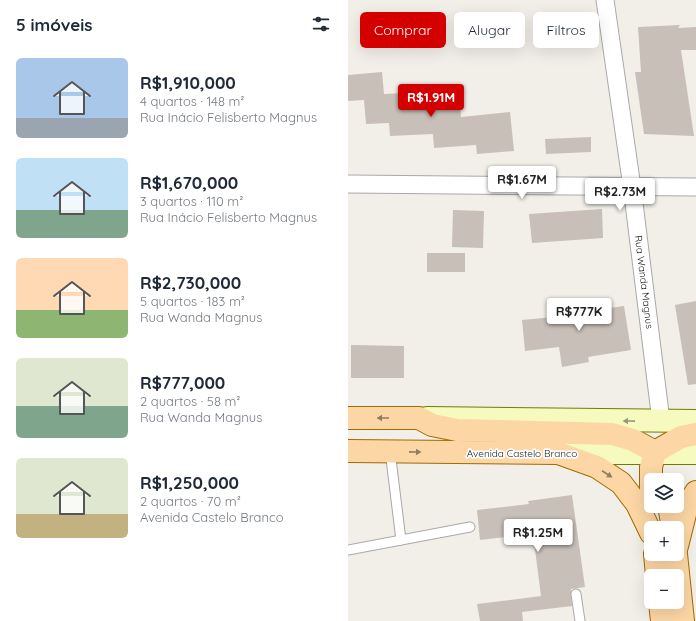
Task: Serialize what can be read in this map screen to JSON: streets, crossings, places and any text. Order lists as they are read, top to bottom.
{
  "streets": {
    "main road": ["Avenida Castelo Branco"],
    "street": ["Rua Wanda Magnus"]
  },
  "page": {
    "heading": "5 imóveis",
    "chip": ["Comprar", "Alugar", "Filtros"],
    "list": [
      {
        "name": "R$1,910,000",
        "note": "4 quartos · 148 m² · Rua Inácio Felisberto Magnus"
      },
      {
        "name": "R$1,670,000",
        "note": "3 quartos · 110 m² · Rua Inácio Felisberto Magnus"
      },
      {
        "name": "R$2,730,000",
        "note": "5 quartos · 183 m² · Rua Wanda Magnus"
      },
      {
        "name": "R$777,000",
        "note": "2 quartos · 58 m² · Rua Wanda Magnus"
      },
      {
        "name": "R$1,250,000",
        "note": "2 quartos · 70 m² · Avenida Castelo Branco"
      }
    ],
    "price": [
      "R$1.91M",
      "R$1.67M",
      "R$2.73M",
      "R$777K",
      "R$1.25M"
    ],
    "map_buttons": ["+", "−"]
  }
}
